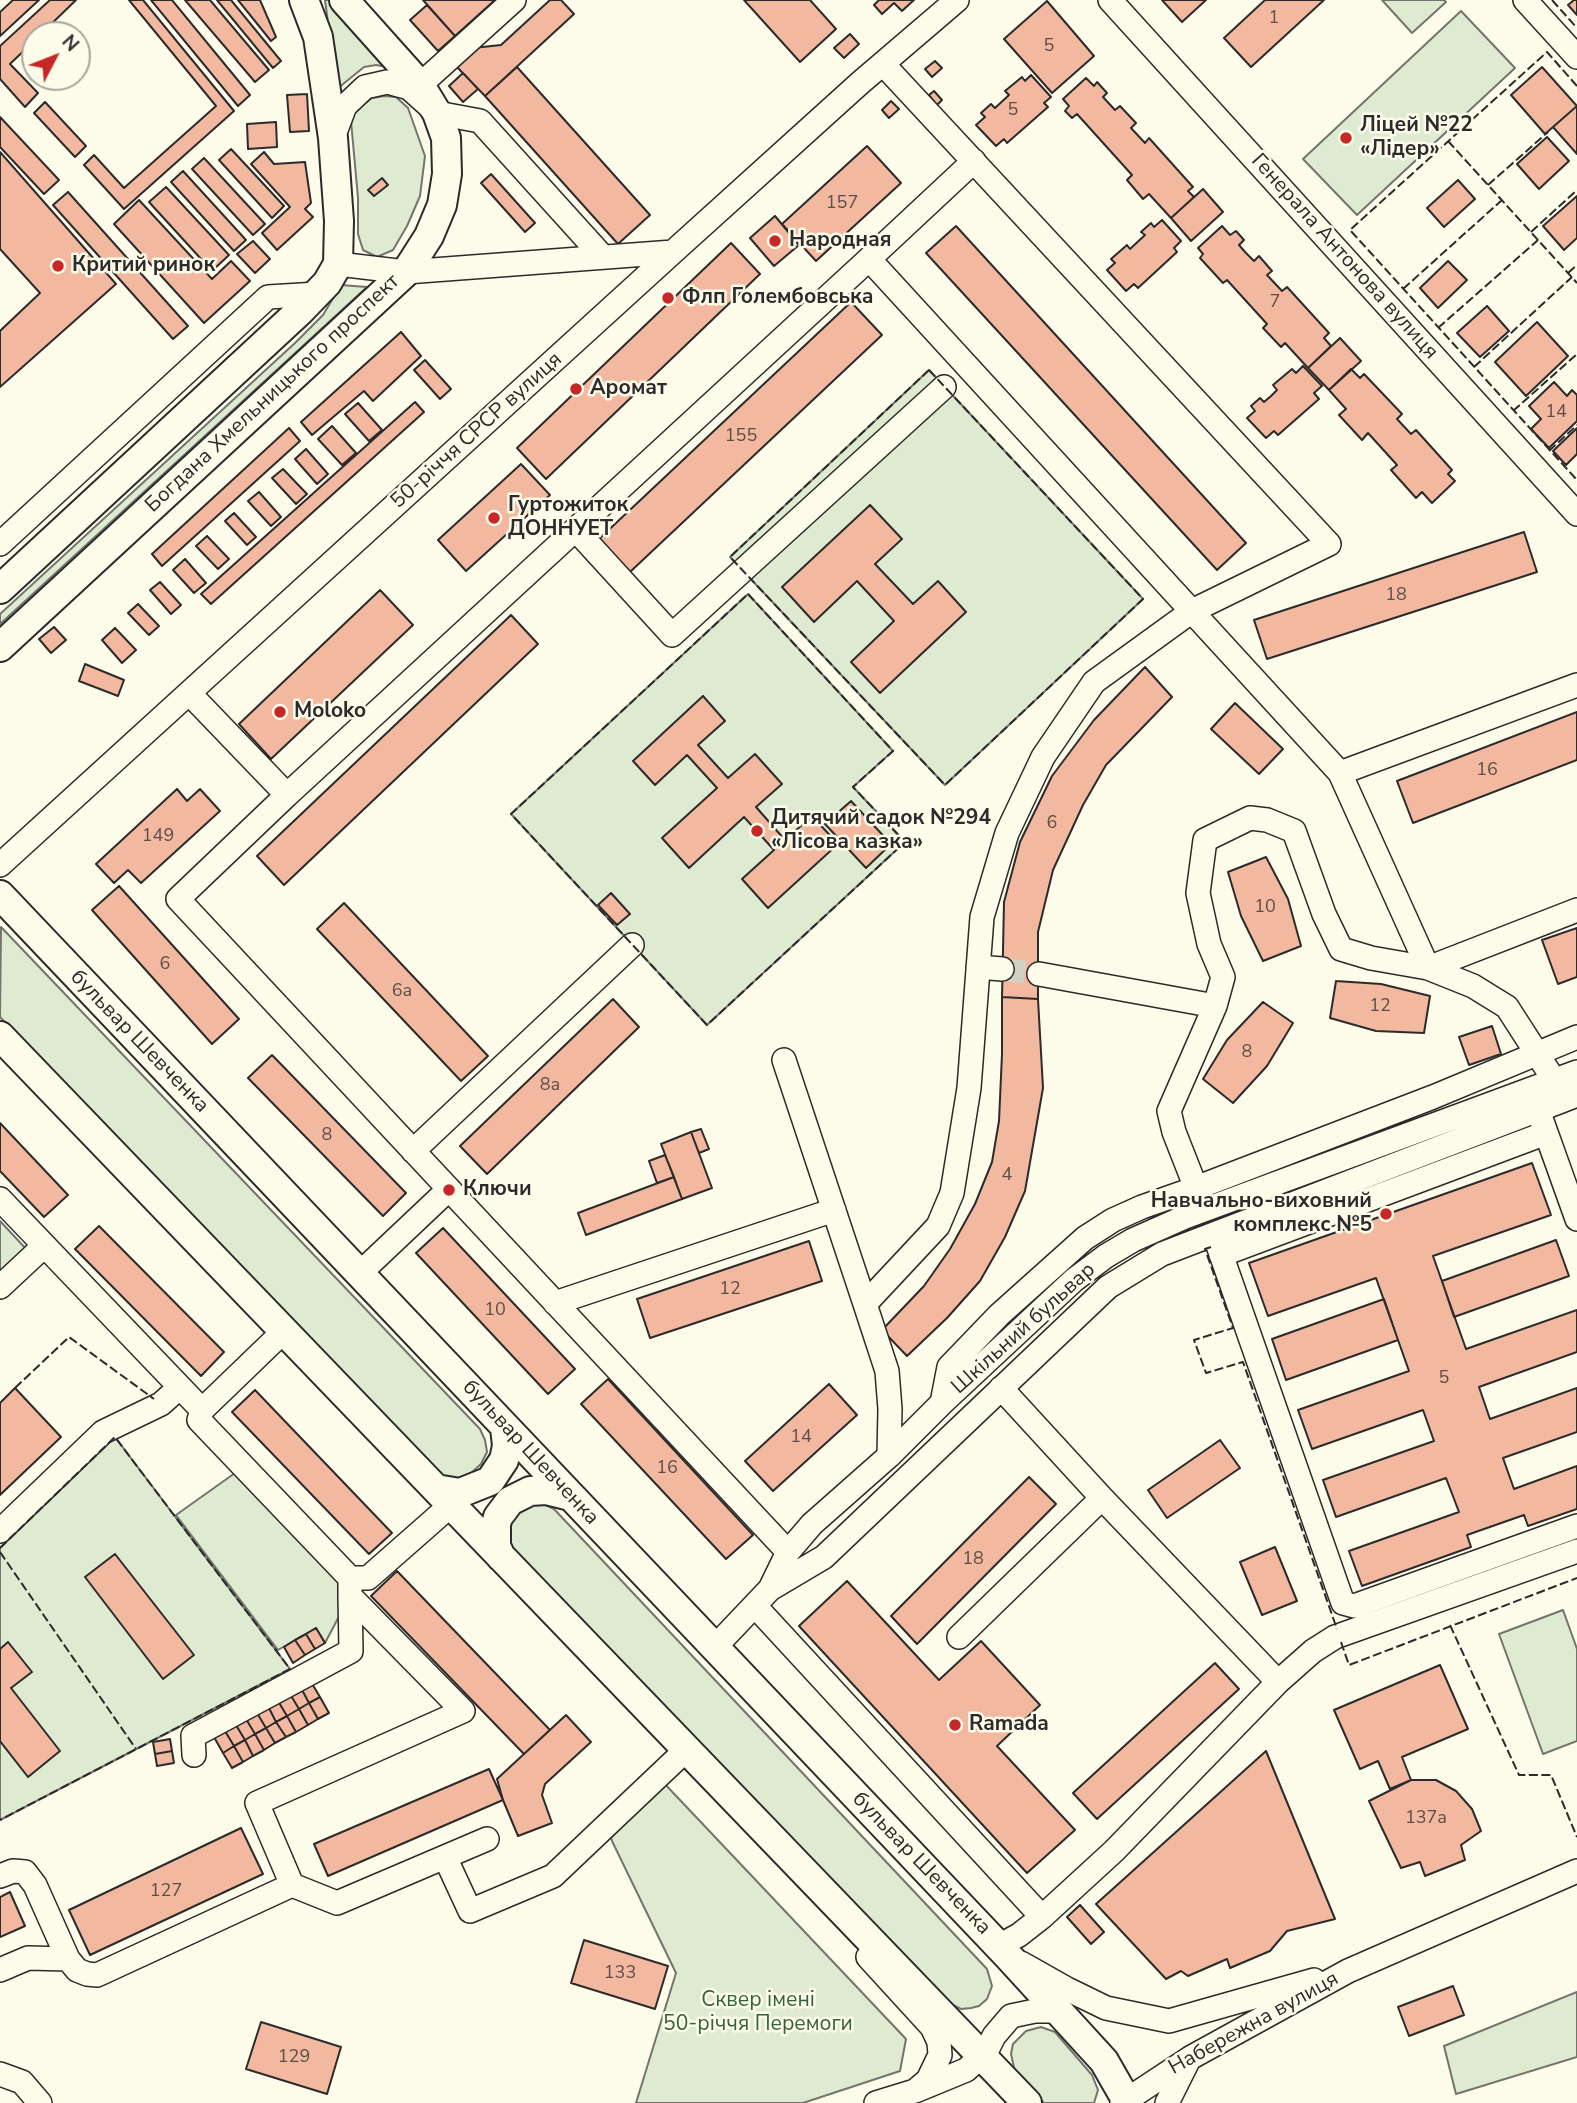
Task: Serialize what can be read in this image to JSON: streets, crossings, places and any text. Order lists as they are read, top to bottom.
{
  "streets": {
    "main road": ["Богдана Хмельницького проспект", "бульвар Шевченка"],
    "street": [
      "Генерала Антонова вулиця",
      "50-річчя СРСР вулиця",
      "Шкільний бульвар",
      "Набережна вулиця"
    ]
  },
  "crossings": [
    ["бульвар Шевченка", "Шкільний бульвар"],
    ["бульвар Шевченка", "Набережна вулиця"]
  ],
  "parks": ["Сквер імені 50-річчя Перемоги"],
  "places": [
    "Ліцей №22 «Лідер»",
    "Народная",
    "Критий ринок",
    "Флп Голембовська",
    "Аромат",
    "Гуртожиток ДОННУЕТ",
    "Moloko",
    "Дитячий садок №294 «Лісова казка»",
    "Ключи",
    "Навчально-виховний комплекс №5",
    "Ramada"
  ],
  "house_numbers": [
    "1",
    "5",
    "5",
    "157",
    "7",
    "14",
    "155",
    "18",
    "16",
    "6",
    "149",
    "10",
    "6",
    "6а",
    "12",
    "8",
    "8а",
    "8",
    "4",
    "12",
    "10",
    "5",
    "14",
    "16",
    "18",
    "137а",
    "127",
    "133",
    "129"
  ],
  "north": "top right"
}
